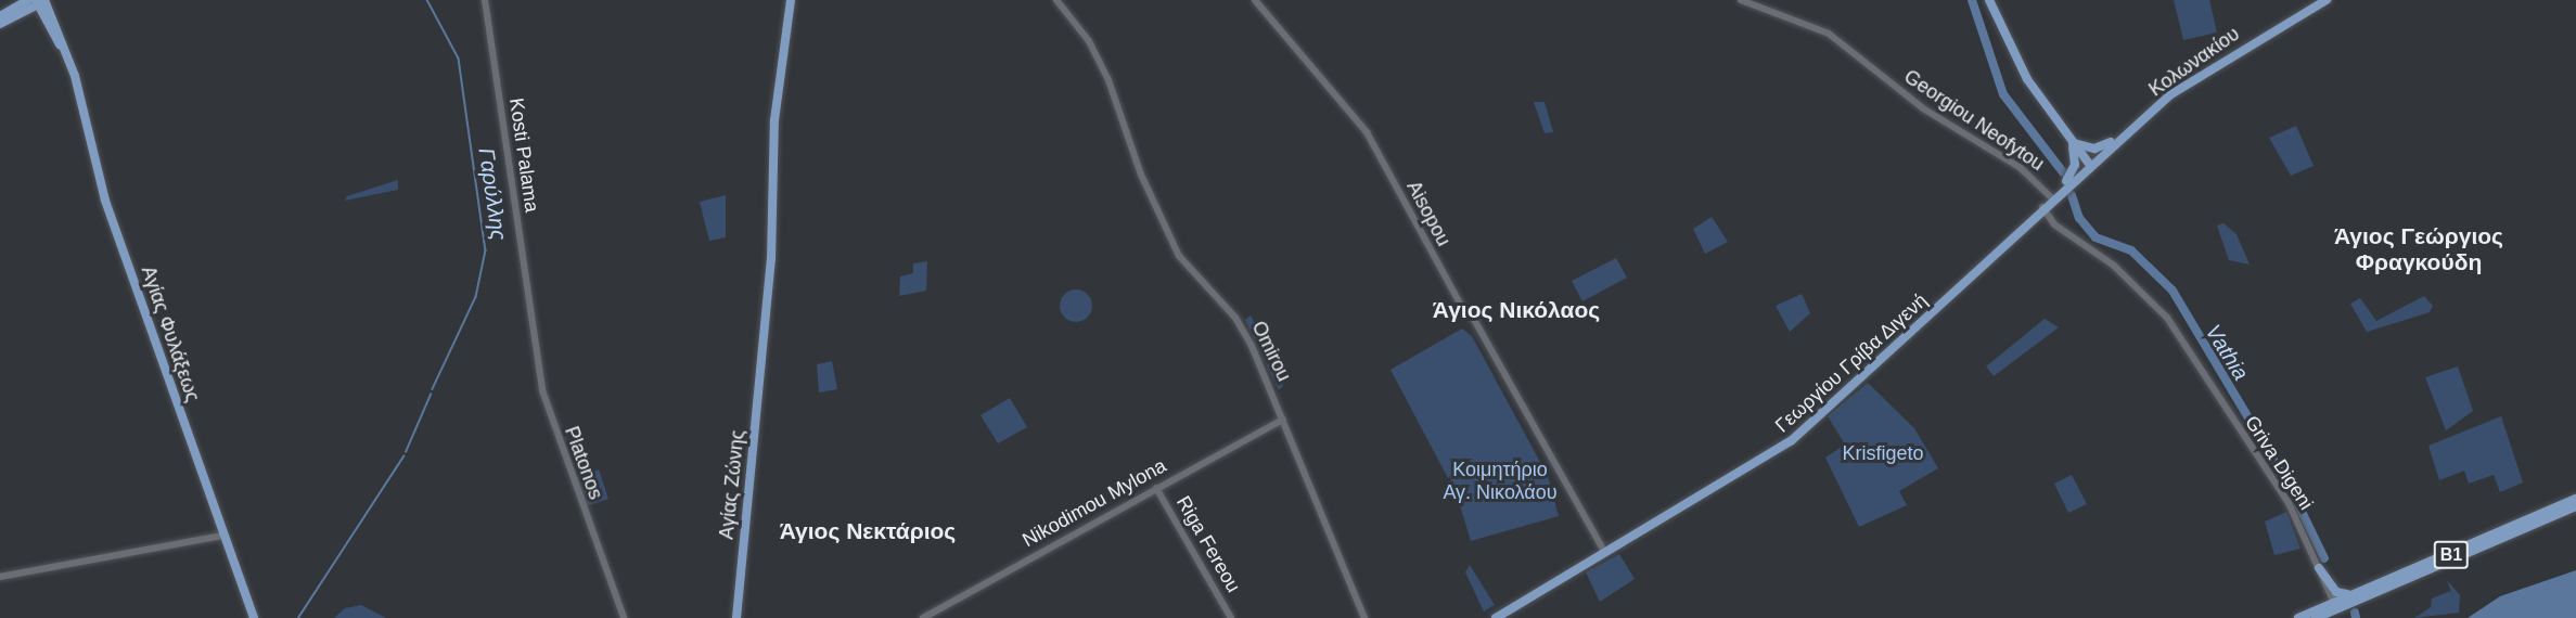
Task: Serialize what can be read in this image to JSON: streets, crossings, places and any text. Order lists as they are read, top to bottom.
{
  "streets": {
    "main road": [
      "Κολωνακίου",
      "Αγίας Φυλάξεως",
      "Γεωργίου Γρίβα Διγενή",
      "Αγίας Ζώνης",
      "B1"
    ],
    "street": [
      "Georgiou Neofytou",
      "Kosti Palama",
      "Aisopou",
      "Omirou",
      "Platonos",
      "Griva Digeni",
      "Nikodimou Mylona",
      "Riga Fereou"
    ]
  },
  "crossings": [
    ["Κολωνακίου", "Georgiou Neofytou"],
    ["Κολωνακίου", "Γεωργίου Γρίβα Διγενή"],
    ["Κολωνακίου", "Griva Digeni"],
    ["Kosti Palama", "Platonos"],
    ["Aisopou", "Γεωργίου Γρίβα Διγενή"],
    ["Omirou", "Nikodimou Mylona"],
    ["Γεωργίου Γρίβα Διγενή", "Griva Digeni"],
    ["Griva Digeni", "B1"],
    ["Nikodimou Mylona", "Riga Fereou"]
  ],
  "districts": ["Άγιος Γεώργιος Φραγκούδη", "Άγιος Νικόλαος", "Άγιος Νεκτάριος"],
  "water": ["Γαρύλλης", "Vathia"],
  "parks": ["Krisfigeto", "Κοιμητήριο Αγ. Νικολάου"]
}
